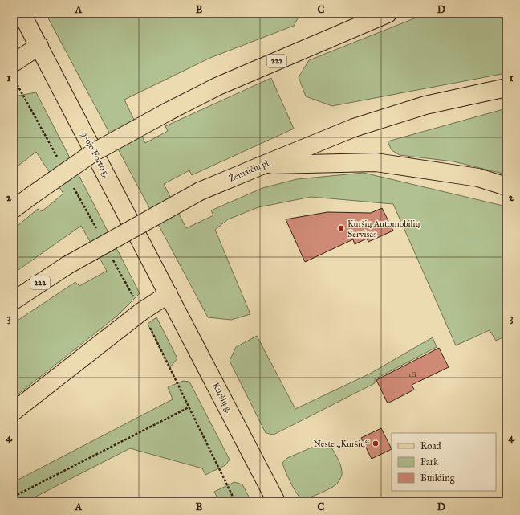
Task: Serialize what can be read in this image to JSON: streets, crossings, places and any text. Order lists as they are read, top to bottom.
{
  "streets": {
    "main road": [
      "222",
      "9-ojo Forto g.",
      "Žemaičių pl.",
      "Kuršių g."
    ]
  },
  "crossings": [
    ["9-ojo Forto g.", "Kuršių g."]
  ],
  "places": ["Kuršių Automobilių Servisas", "Neste „Kuršių“"],
  "house_numbers": ["1G"],
  "legend": ["Road", "Park", "Building"],
  "grid": {
    "columns": [
      "A",
      "B",
      "C",
      "D"
    ],
    "rows": [
      "1",
      "2",
      "3",
      "4"
    ]
  }
}
